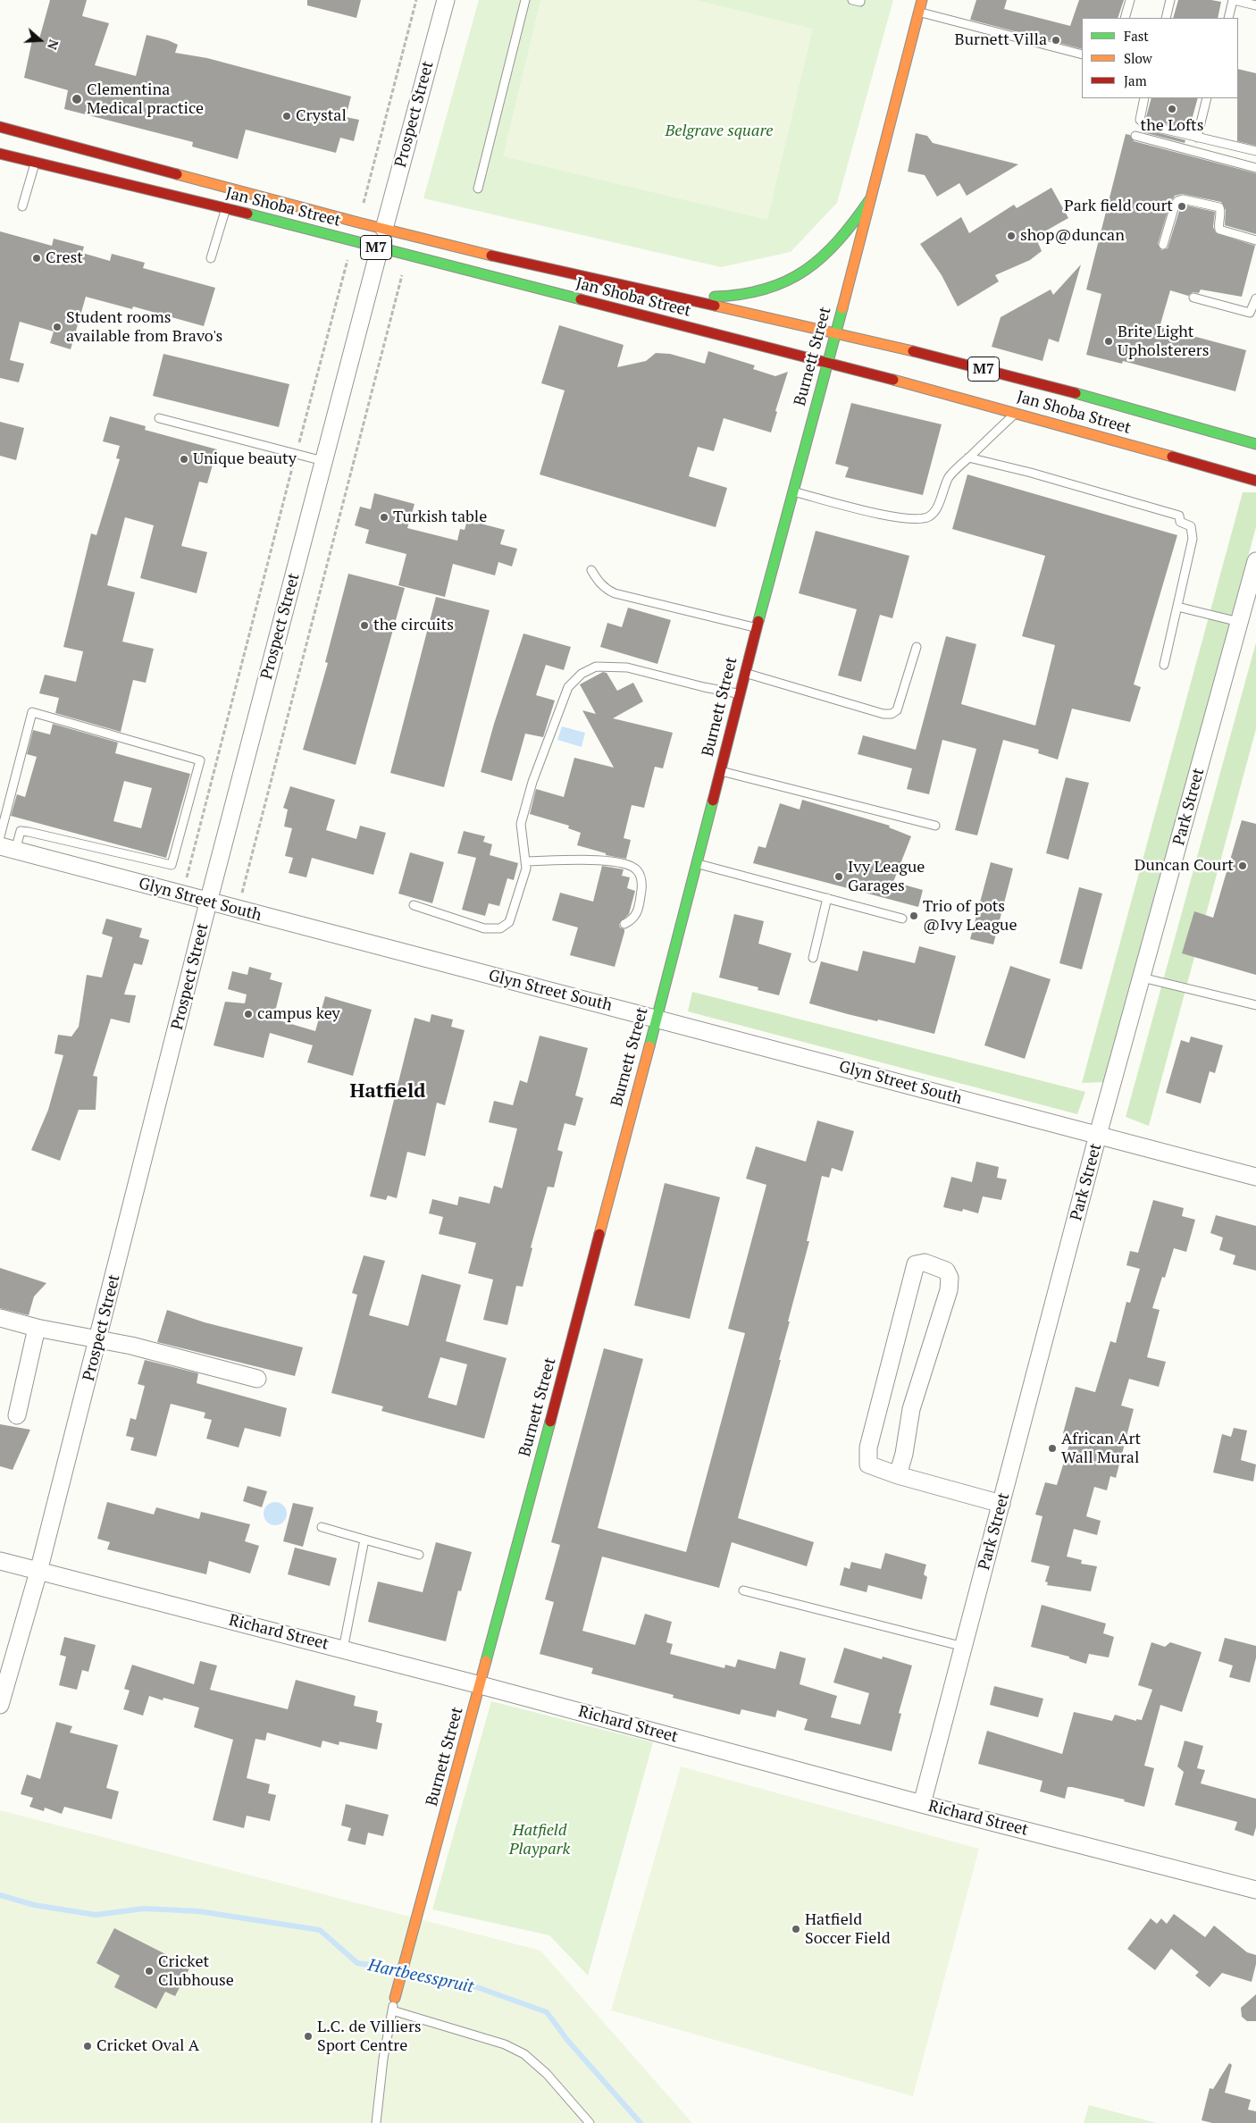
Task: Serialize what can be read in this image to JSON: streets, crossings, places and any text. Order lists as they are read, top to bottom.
{
  "streets": {
    "main road": ["Jan Shoba Street", "M7", "Burnett Street"],
    "street": [
      "Prospect Street",
      "Park Street",
      "Glyn Street South",
      "Richard Street"
    ]
  },
  "crossings": [
    ["Prospect Street", "Jan Shoba Street"],
    ["Prospect Street", "Glyn Street South"],
    ["Prospect Street", "Richard Street"],
    ["Jan Shoba Street", "Burnett Street"],
    ["Burnett Street", "Glyn Street South"],
    ["Burnett Street", "Richard Street"],
    ["Park Street", "Glyn Street South"],
    ["Park Street", "Richard Street"]
  ],
  "districts": ["Hatfield"],
  "water": ["Hartbeesspruit"],
  "parks": ["Belgrave square", "Hatfield Playpark"],
  "places": [
    "Burnett Villa",
    "Clementina Medical practice",
    "the Lofts",
    "Crystal",
    "Park field court",
    "shop@duncan",
    "Crest",
    "Student rooms available from Bravo's",
    "Brite Light Upholsterers",
    "Unique beauty",
    "Turkish table",
    "the circuits",
    "Duncan Court",
    "Ivy League Garages",
    "Trio of pots @Ivy League",
    "campus key",
    "African Art Wall Mural",
    "Hatfield Soccer Field",
    "Cricket Clubhouse",
    "L.C. de Villiers Sport Centre",
    "Cricket Oval A"
  ],
  "legend": ["Fast", "Slow", "Jam"],
  "north": "right"
}
